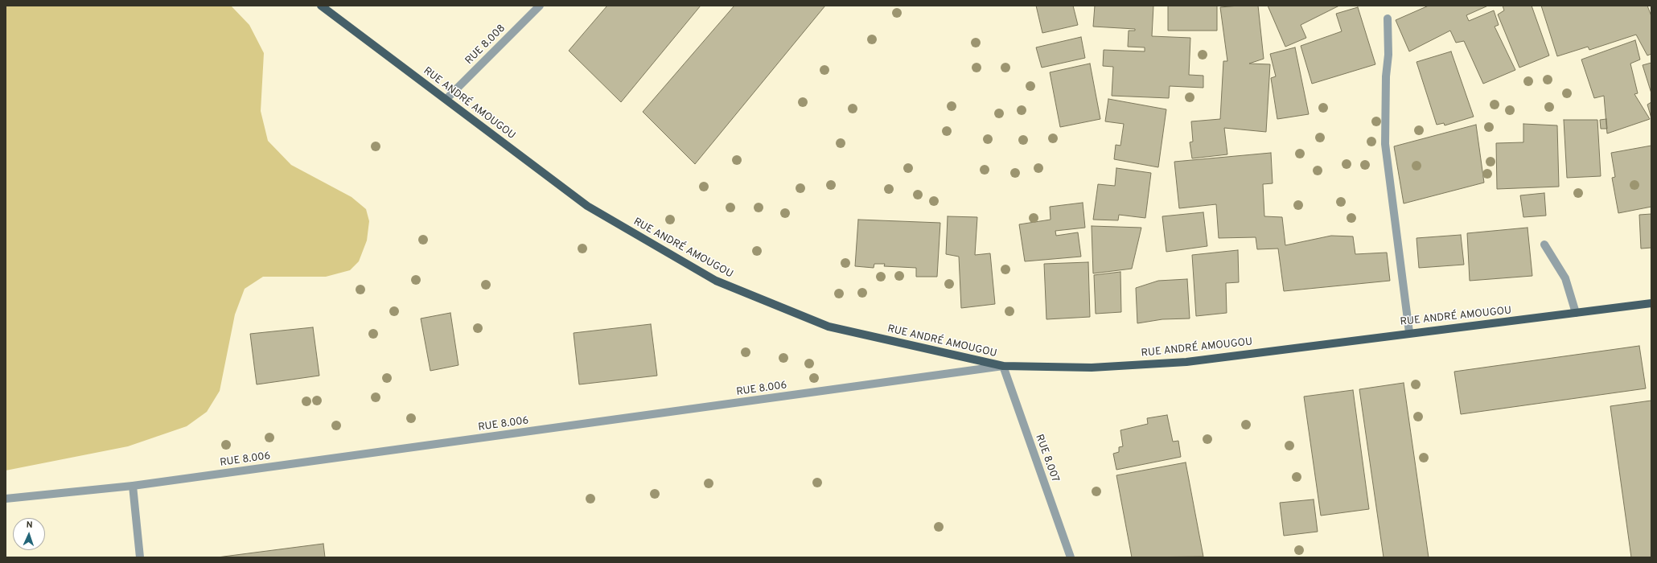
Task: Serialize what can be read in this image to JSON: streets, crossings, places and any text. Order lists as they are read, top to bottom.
{
  "streets": {
    "main road": ["RUE ANDRÉ AMOUGOU"],
    "street": ["RUE 8.008", "RUE 8.006", "RUE 8.007"]
  },
  "crossings": [
    ["RUE 8.008", "RUE ANDRÉ AMOUGOU"],
    ["RUE ANDRÉ AMOUGOU", "RUE 8.006"],
    ["RUE ANDRÉ AMOUGOU", "RUE 8.007"],
    ["RUE 8.006", "RUE 8.007"]
  ],
  "north": "top"
}
